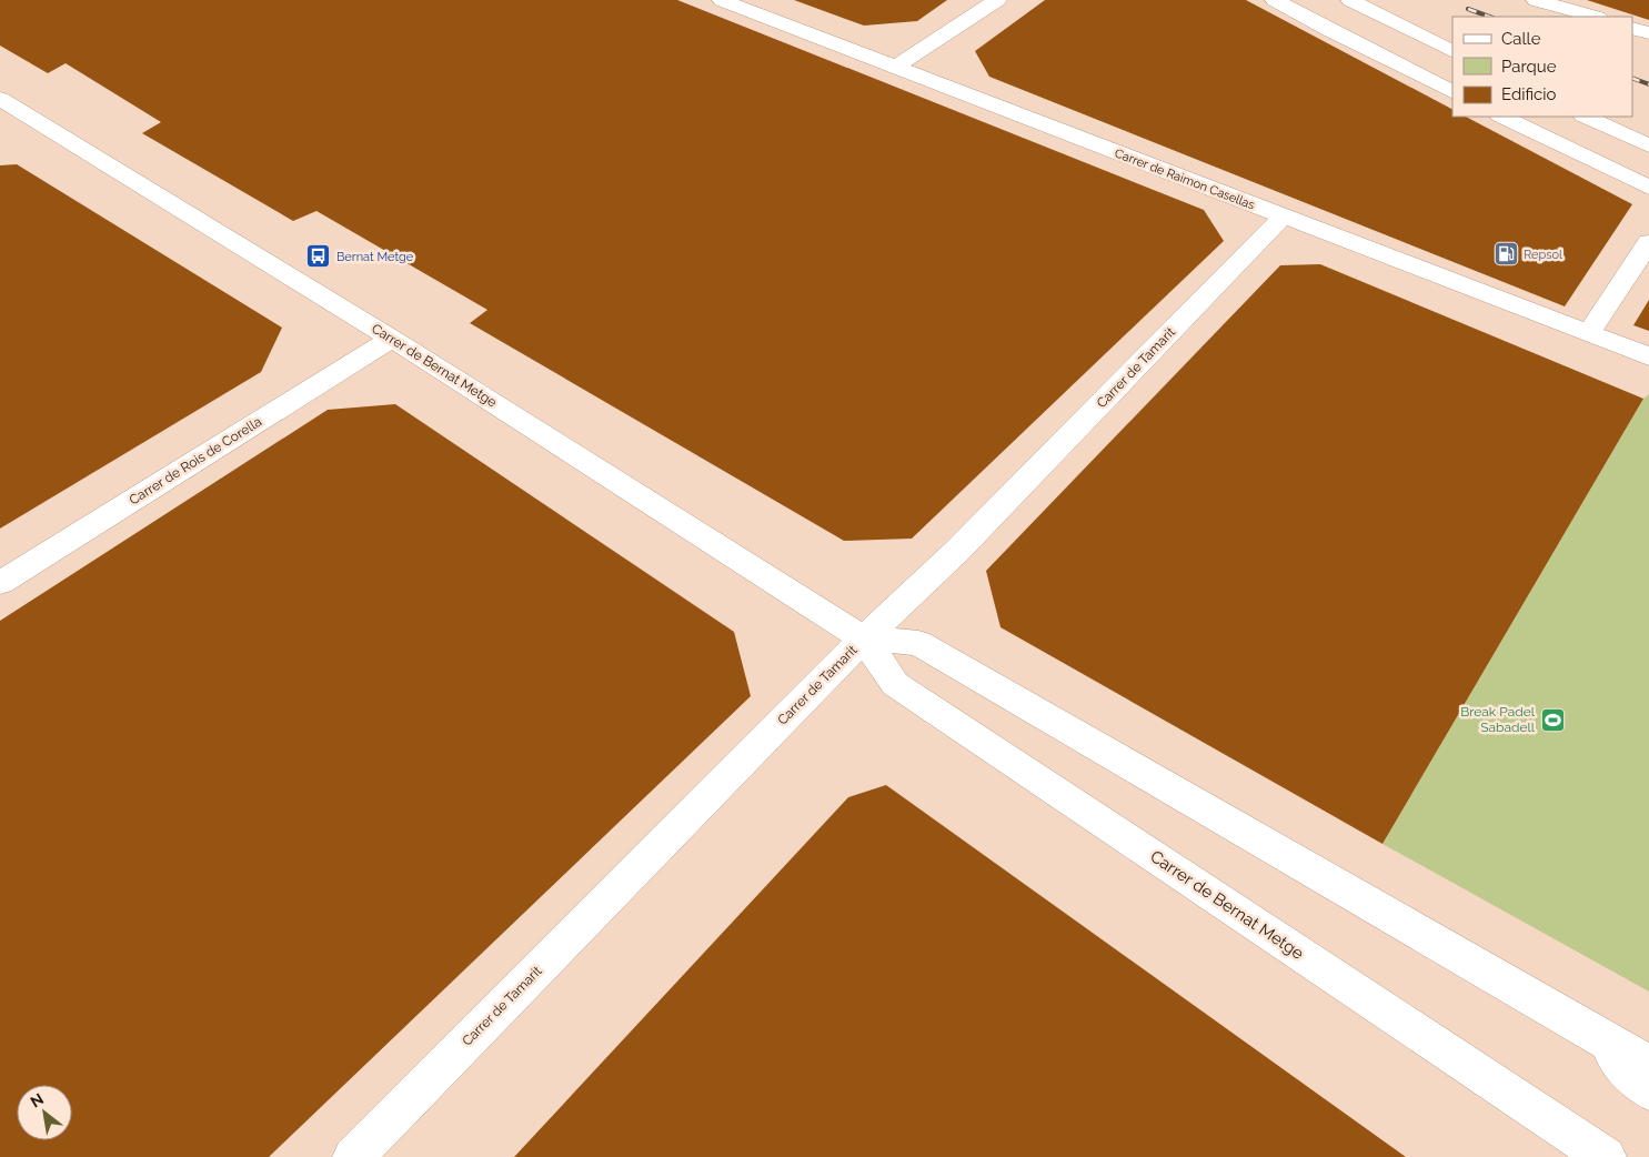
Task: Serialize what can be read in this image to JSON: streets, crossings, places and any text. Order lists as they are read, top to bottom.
{
  "streets": {
    "street": [
      "Carrer de Raimon Casellas",
      "Carrer de Bernat Metge",
      "Carrer de Tamarit",
      "Carrer de Rois de Corella"
    ]
  },
  "crossings": [
    ["Carrer de Raimon Casellas", "Carrer de Tamarit"],
    ["Carrer de Bernat Metge", "Carrer de Tamarit"],
    ["Carrer de Bernat Metge", "Carrer de Rois de Corella"]
  ],
  "places": {
    "fuel station": ["Repsol"],
    "bus stop": ["Bernat Metge"],
    "sports": ["Break Padel Sabadell"]
  },
  "legend": ["Calle", "Parque", "Edificio"],
  "north": "top left"
}
